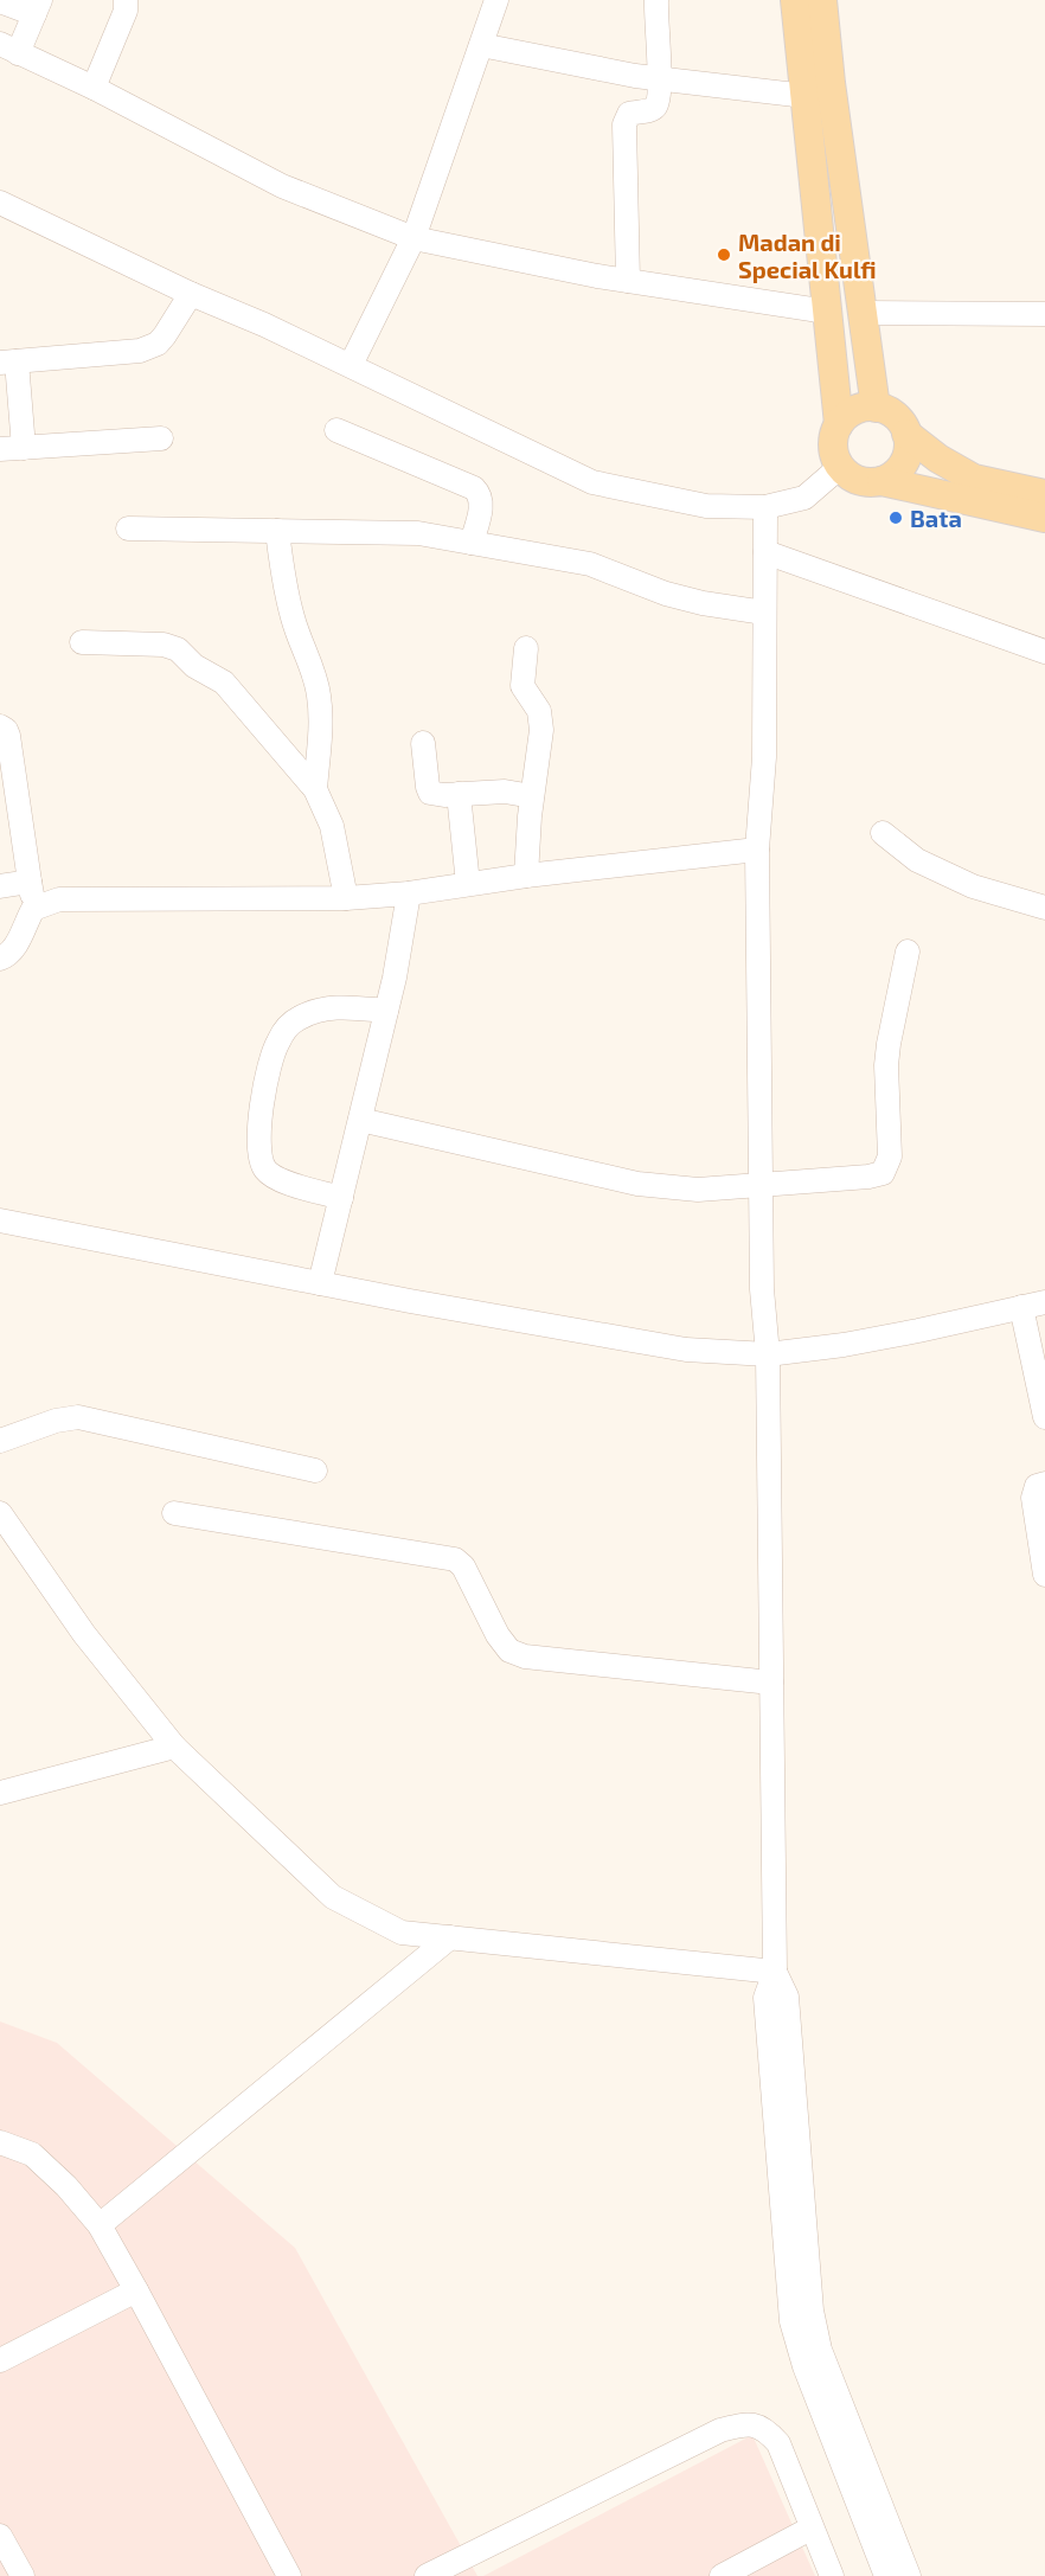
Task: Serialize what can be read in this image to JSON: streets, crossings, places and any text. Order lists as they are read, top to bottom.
{
  "places": ["Madan di Special Kulfi", "Bata"]
}
